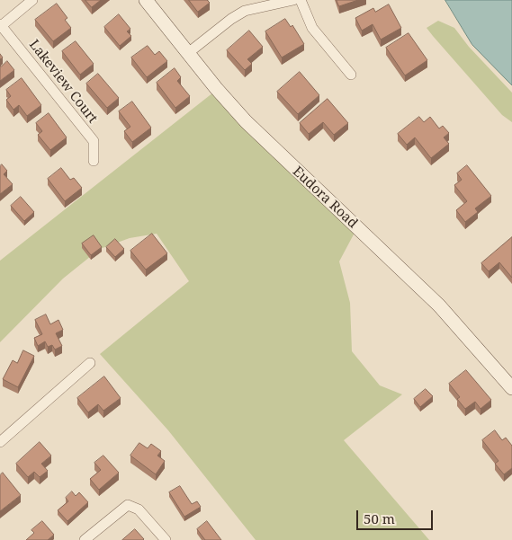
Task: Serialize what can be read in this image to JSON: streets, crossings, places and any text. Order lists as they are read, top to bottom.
{
  "streets": {
    "street": ["Lakeview Court", "Eudora Road"]
  },
  "scale_bar": "50 m"
}
